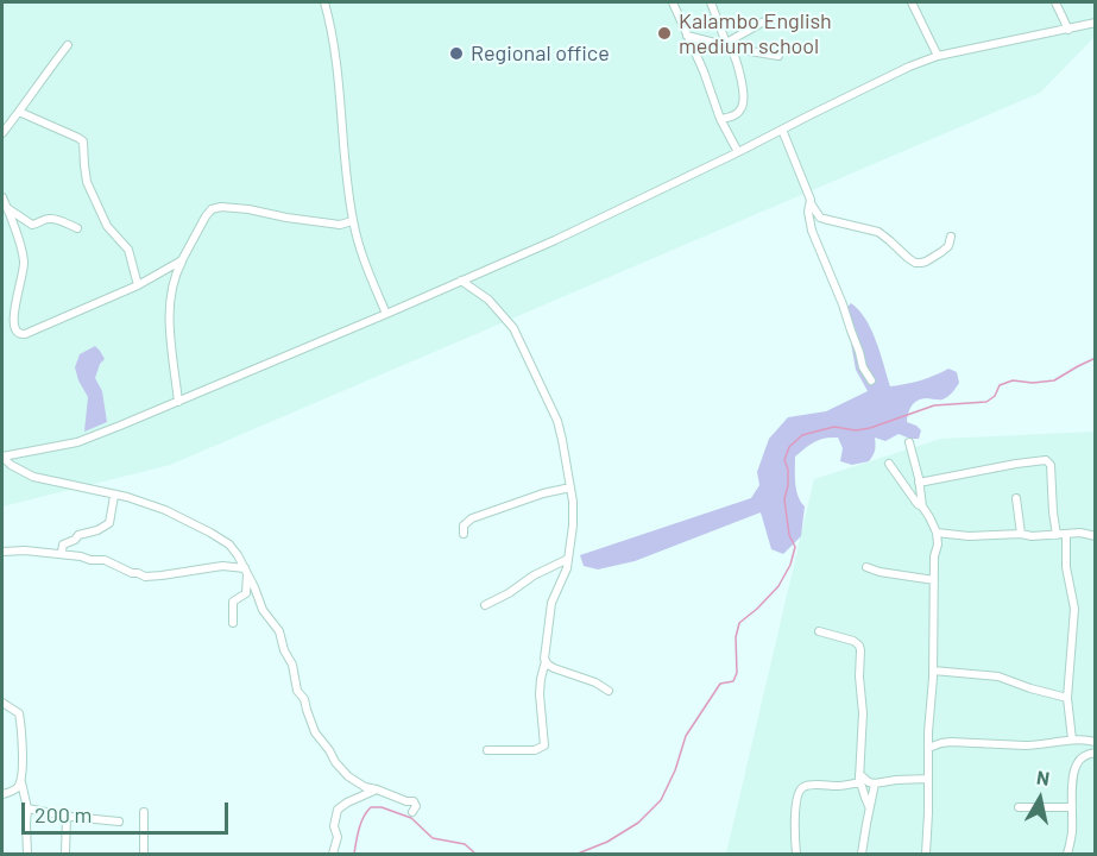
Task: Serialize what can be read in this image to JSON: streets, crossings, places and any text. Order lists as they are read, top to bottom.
{
  "places": ["Kalambo English medium school", "Regional office"],
  "scale_bar": "200 m",
  "north": "top"
}
